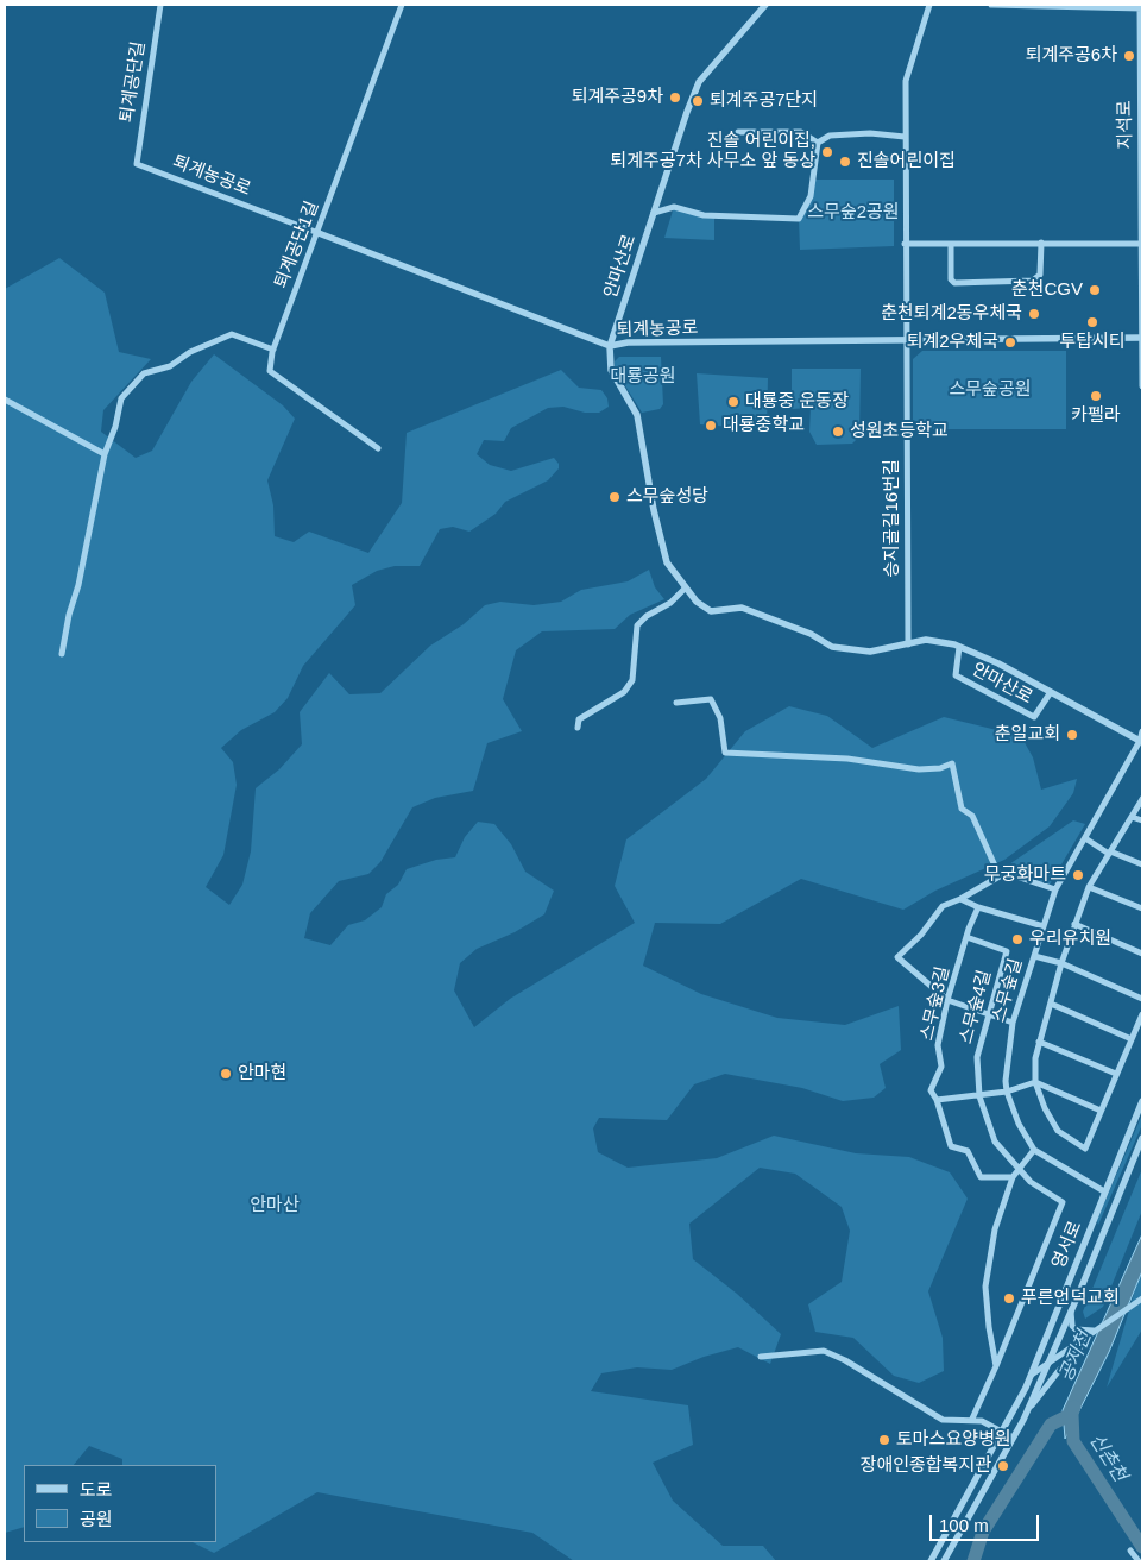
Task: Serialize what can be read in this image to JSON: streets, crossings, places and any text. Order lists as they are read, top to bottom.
{
  "streets": {
    "street": [
      "퇴계공단길",
      "지석로",
      "퇴계농공로",
      "퇴계공단1길",
      "안마산로",
      "승지골길16번길",
      "스무숲길",
      "스무숲3길",
      "스무숲4길",
      "영서로"
    ]
  },
  "crossings": [
    ["퇴계공단길", "퇴계농공로"],
    ["지석로", "퇴계농공로"],
    ["퇴계농공로", "퇴계공단1길"],
    ["퇴계농공로", "안마산로"],
    ["퇴계농공로", "승지골길16번길"],
    ["안마산로", "승지골길16번길"],
    ["안마산로", "스무숲길"],
    ["스무숲길", "영서로"],
    ["스무숲3길", "스무숲4길"]
  ],
  "water": ["공지천", "신촌천"],
  "parks": [
    "스무숲2공원",
    "대룡공원",
    "스무숲공원",
    "안마산"
  ],
  "places": [
    "퇴계주공6차",
    "퇴계주공9차",
    "퇴계주공7단지",
    "진솔 어린이집, 퇴계주공7차 사무소 앞 동상",
    "진솔어린이집",
    "춘천CGV",
    "춘천퇴계2동우체국",
    "투탑시티",
    "퇴계2우체국",
    "카펠라",
    "대룡중 운동장",
    "대룡중학교",
    "성원초등학교",
    "스무숲성당",
    "춘일교회",
    "무궁화마트",
    "우리유치원",
    "안마현",
    "푸른언덕교회",
    "토마스요양병원",
    "장애인종합복지관"
  ],
  "legend": ["도로", "공원"],
  "scale_bar": "100 m"
}
